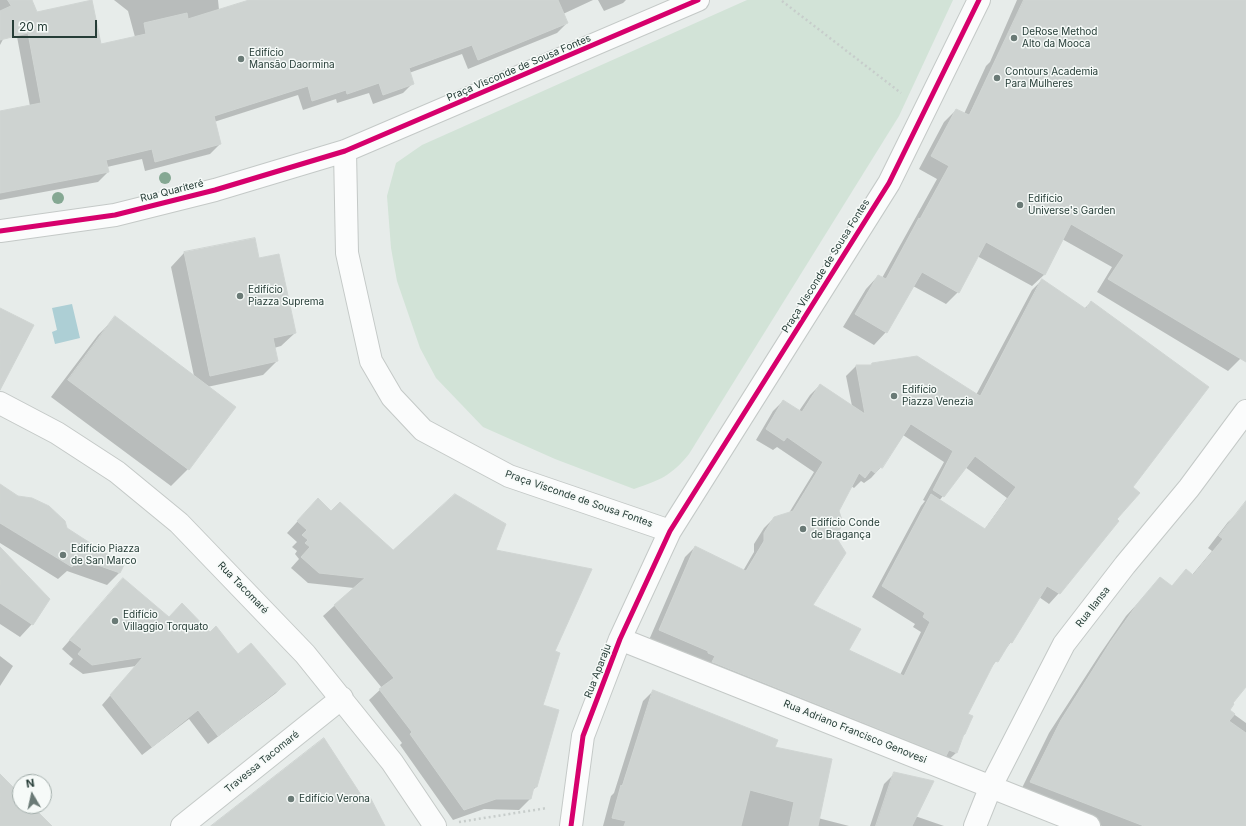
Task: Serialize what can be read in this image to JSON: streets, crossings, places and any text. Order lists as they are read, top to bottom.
{
  "streets": {
    "street": [
      "Praça Visconde de Sousa Fontes",
      "Rua Quariteré",
      "Rua Tacomaré",
      "Rua Ilansa",
      "Rua Aparaju",
      "Rua Adriano Francisco Genovesi",
      "Travessa Tacomaré"
    ]
  },
  "crossings": [
    ["Praça Visconde de Sousa Fontes", "Rua Quariteré"],
    ["Praça Visconde de Sousa Fontes", "Rua Aparaju"],
    ["Rua Tacomaré", "Travessa Tacomaré"],
    ["Rua Ilansa", "Rua Adriano Francisco Genovesi"],
    ["Rua Aparaju", "Rua Adriano Francisco Genovesi"]
  ],
  "places": [
    "DeRose Method Alto da Mooca",
    "Edifício Mansão Daormina",
    "Contours Academia Para Mulheres",
    "Edifício Universe's Garden",
    "Edifício Piazza Suprema",
    "Edifício Piazza Venezia",
    "Edifício Conde de Bragança",
    "Edifício Piazza de San Marco",
    "Edifício Villaggio Torquato",
    "Edifício Verona"
  ],
  "scale_bar": "20 m",
  "north": "top"
}
